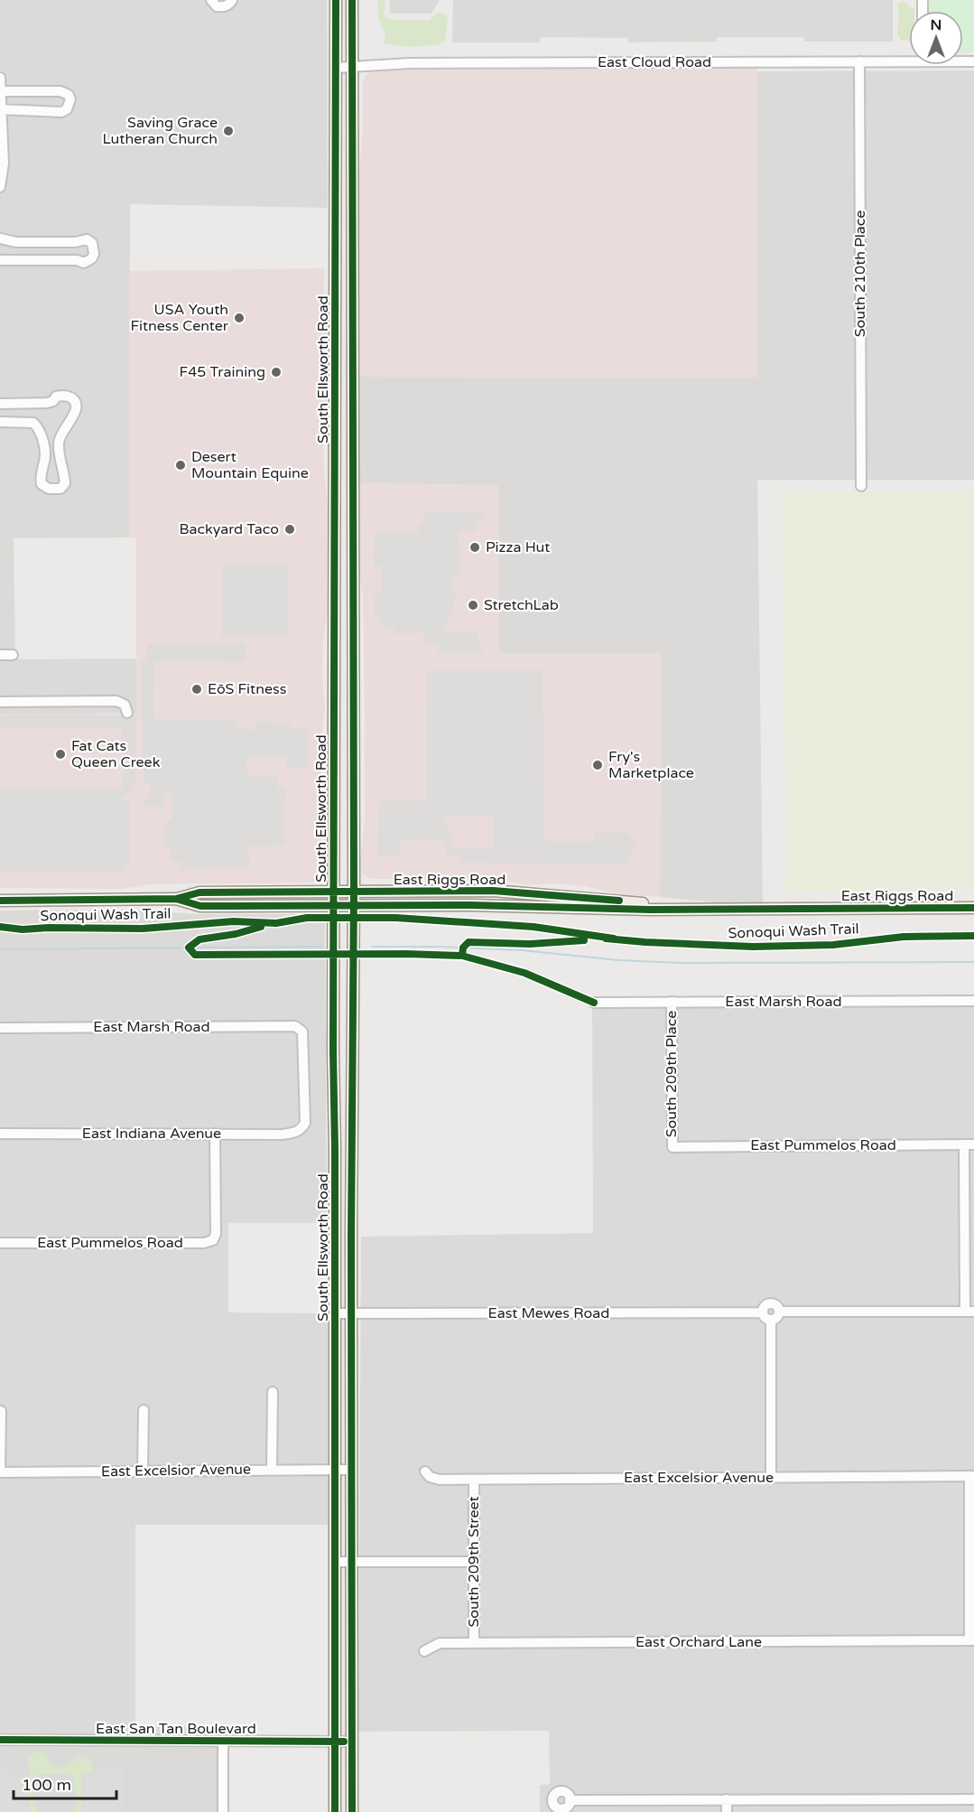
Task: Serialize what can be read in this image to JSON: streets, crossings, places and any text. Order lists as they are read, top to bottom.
{
  "streets": {
    "main road": ["South Ellsworth Road", "East Riggs Road"],
    "street": [
      "East Cloud Road",
      "South 210th Place",
      "East Marsh Road",
      "South 209th Place",
      "East Indiana Avenue",
      "East Pummelos Road",
      "East Mewes Road",
      "East Excelsior Avenue",
      "South 209th Street",
      "East Orchard Lane",
      "East San Tan Boulevard"
    ],
    "cycle path": ["Sonoqui Wash Trail"]
  },
  "crossings": [
    ["East Cloud Road", "South 210th Place"],
    ["East Cloud Road", "South Ellsworth Road"],
    ["South Ellsworth Road", "East Riggs Road"],
    ["South Ellsworth Road", "East Mewes Road"],
    ["South Ellsworth Road", "East Excelsior Avenue"],
    ["South Ellsworth Road", "East San Tan Boulevard"],
    ["East Marsh Road", "South 209th Place"],
    ["East Marsh Road", "East Indiana Avenue"],
    ["South 209th Place", "East Pummelos Road"],
    ["East Indiana Avenue", "East Pummelos Road"],
    ["East Excelsior Avenue", "South 209th Street"],
    ["South 209th Street", "East Orchard Lane"]
  ],
  "places": [
    "Saving Grace Lutheran Church",
    "USA Youth Fitness Center",
    "F45 Training",
    "Desert Mountain Equine",
    "Backyard Taco",
    "Pizza Hut",
    "StretchLab",
    "EōS Fitness",
    "Fat Cats Queen Creek",
    "Fry's Marketplace"
  ],
  "scale_bar": "100 m",
  "north": "top"
}
